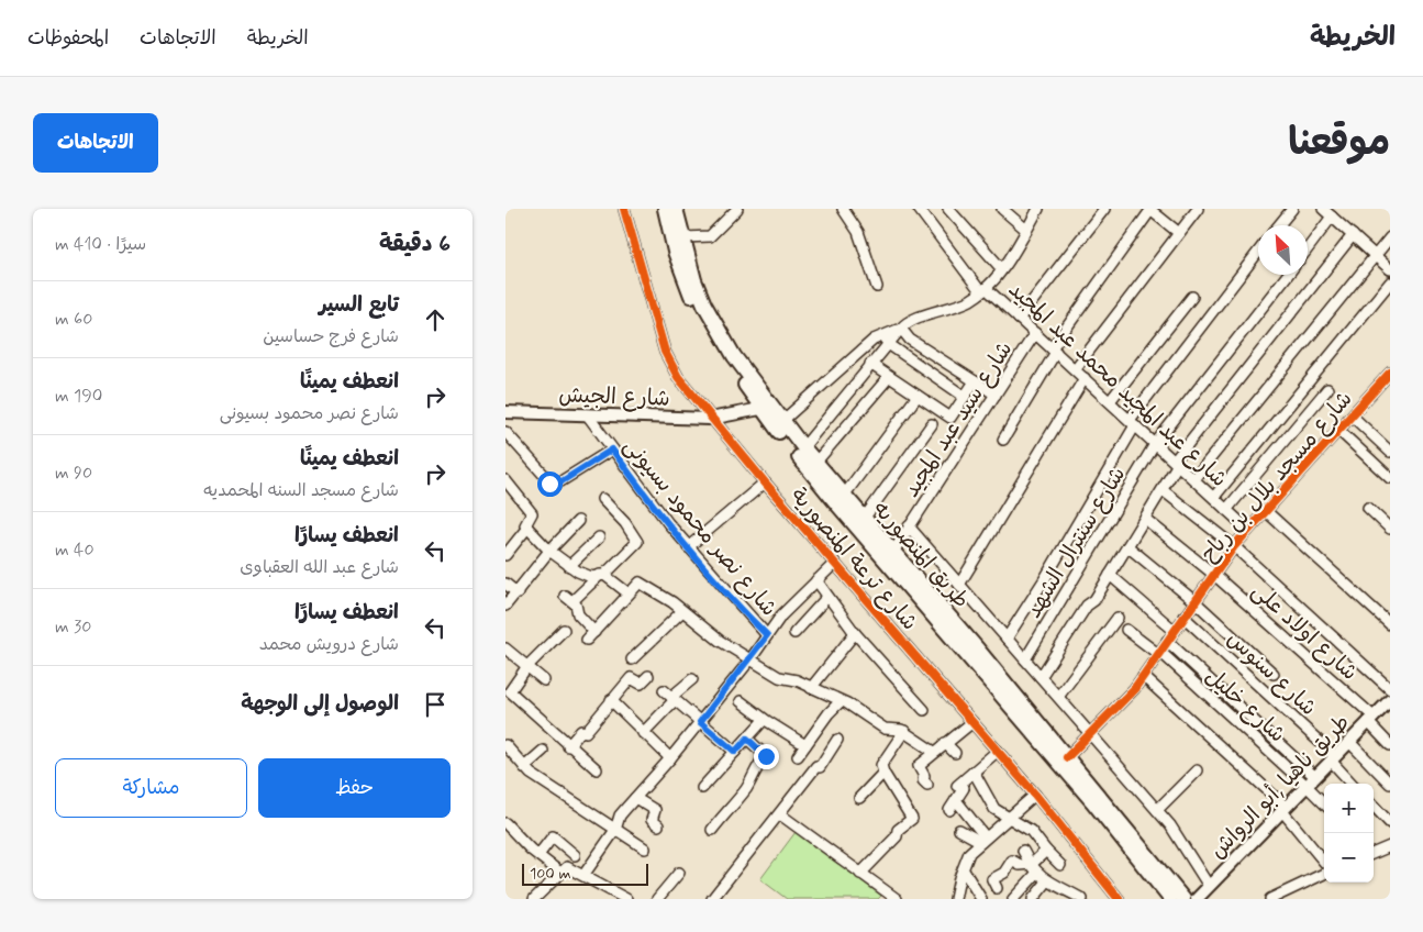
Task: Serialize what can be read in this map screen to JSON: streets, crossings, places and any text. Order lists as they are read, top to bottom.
{
  "streets": {
    "main road": ["طريق المنصوريه"],
    "street": [
      "شارع عبد المجيد محمد عبد المجيد",
      "شارع الجيش",
      "شارع سيد عبد المجيد",
      "شارع مسجد بلال بن رباح",
      "شارع نصر محمود بسيونى",
      "شارع سنترال الشهد",
      "شارع ترعة المنصورية",
      "شارع اولاد على",
      "شارع سنوس",
      "شارع خليل",
      "طريق ناهيا ,أبو الرواش"
    ]
  },
  "crossings": [
    ["شارع عبد المجيد محمد عبد المجيد", "شارع سيد عبد المجيد"],
    ["شارع عبد المجيد محمد عبد المجيد", "شارع مسجد بلال بن رباح"],
    ["شارع عبد المجيد محمد عبد المجيد", "شارع سنترال الشهد"],
    ["شارع الجيش", "شارع نصر محمود بسيونى"],
    ["شارع الجيش", "طريق المنصوريه"],
    ["شارع الجيش", "شارع ترعة المنصورية"],
    ["شارع سيد عبد المجيد", "طريق المنصوريه"],
    ["شارع مسجد بلال بن رباح", "طريق المنصوريه"],
    ["شارع مسجد بلال بن رباح", "شارع اولاد على"],
    ["شارع مسجد بلال بن رباح", "شارع سنوس"],
    ["شارع مسجد بلال بن رباح", "شارع خليل"],
    ["شارع اولاد على", "طريق ناهيا ,أبو الرواش"],
    ["شارع سنوس", "طريق ناهيا ,أبو الرواش"],
    ["شارع خليل", "طريق ناهيا ,أبو الرواش"]
  ],
  "scale_bar": "100 m",
  "north": "top left",
  "page": {
    "header": "الخريطة",
    "nav": ["الخريطة", "الاتجاهات", "المحفوظات"],
    "title": "موقعنا",
    "buttons": [
      "الاتجاهات",
      ["حفظ", "مشاركة"]
    ],
    "heading": ["6 دقيقة", "سيرًا · 410 m"],
    "list": [
      ["تابع السير", "شارع فرج حساسين", "60 m"],
      ["انعطف يمينًا", "شارع نصر محمود بسيونى", "190 m"],
      ["انعطف يمينًا", "شارع مسجد السنه المحمديه", "90 m"],
      ["انعطف يسارًا", "شارع عبد الله العقباوى", "40 m"],
      ["انعطف يسارًا", "شارع درويش محمد", "30 m"],
      "الوصول إلى الوجهة"
    ],
    "map_buttons": ["+", "−"],
    "scale": "100 m"
  }
}
